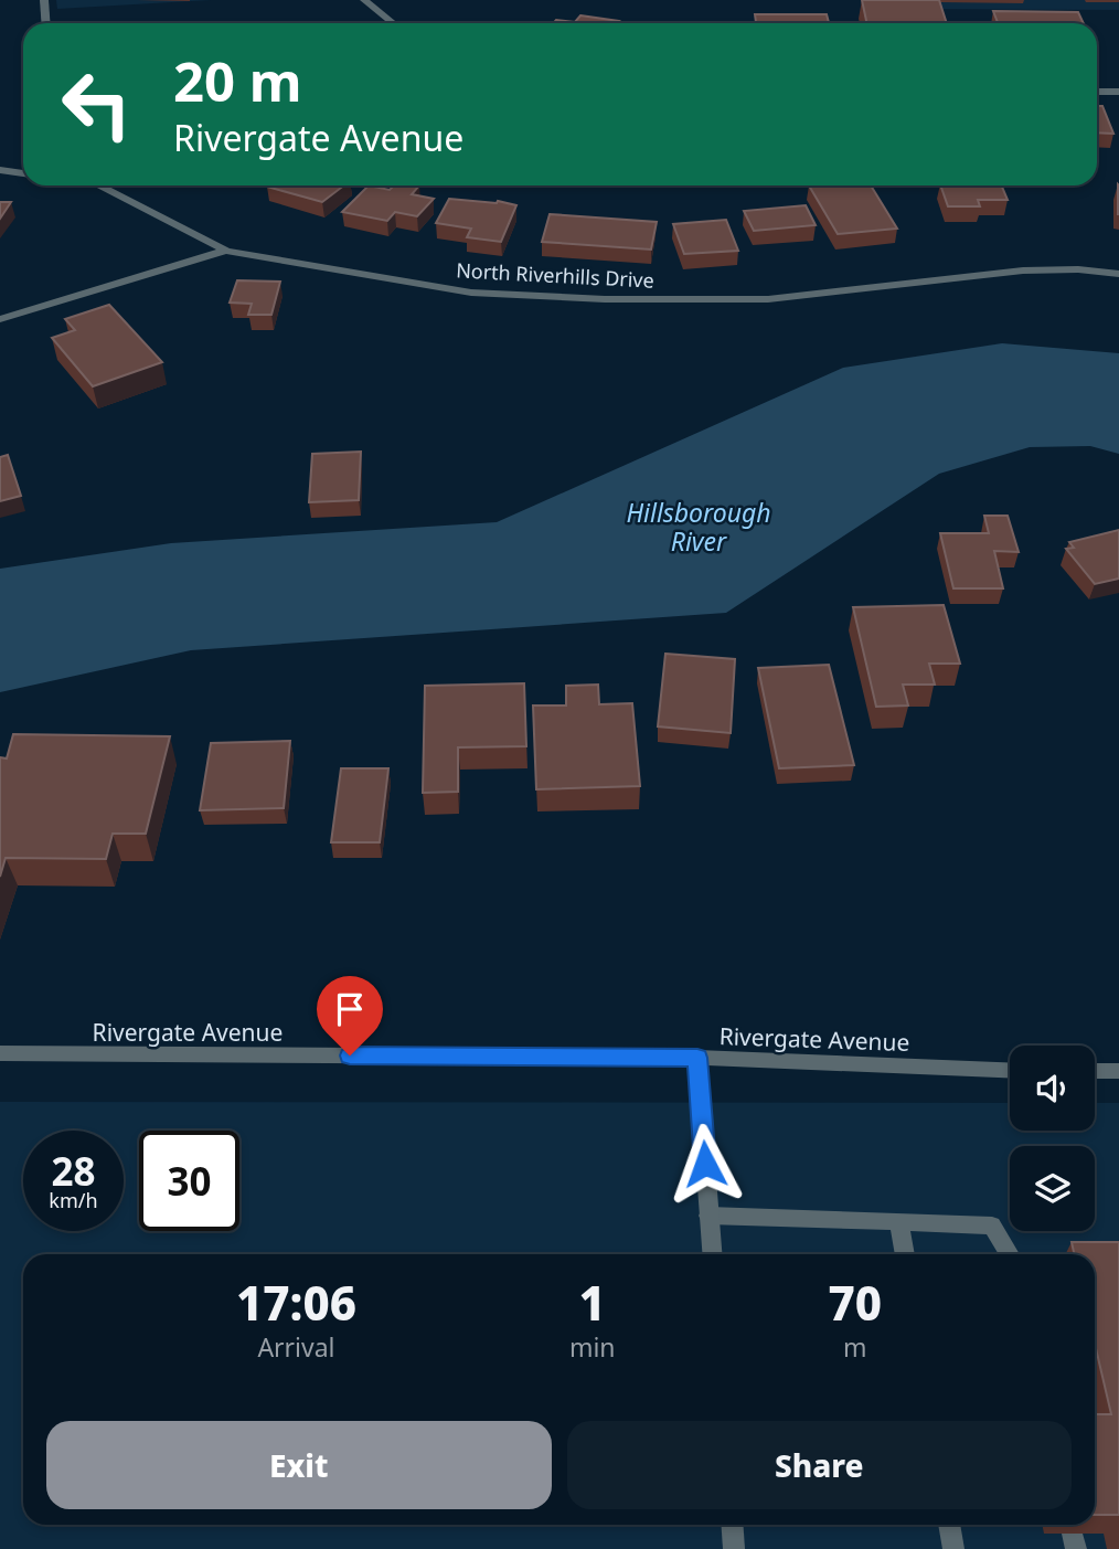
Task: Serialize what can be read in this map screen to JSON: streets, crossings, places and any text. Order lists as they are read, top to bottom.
{
  "streets": {
    "street": ["North Riverhills Drive", "Rivergate Avenue"]
  },
  "water": ["Hillsborough River"],
  "page": {
    "turn": ["20 m", "Rivergate Avenue"],
    "speed": "28 km/h",
    "limit": "30",
    "eta": [
      "17:06",
      "Arrival",
      "1",
      "min",
      "70",
      "m"
    ],
    "buttons": ["Exit", "Share"]
  }
}
